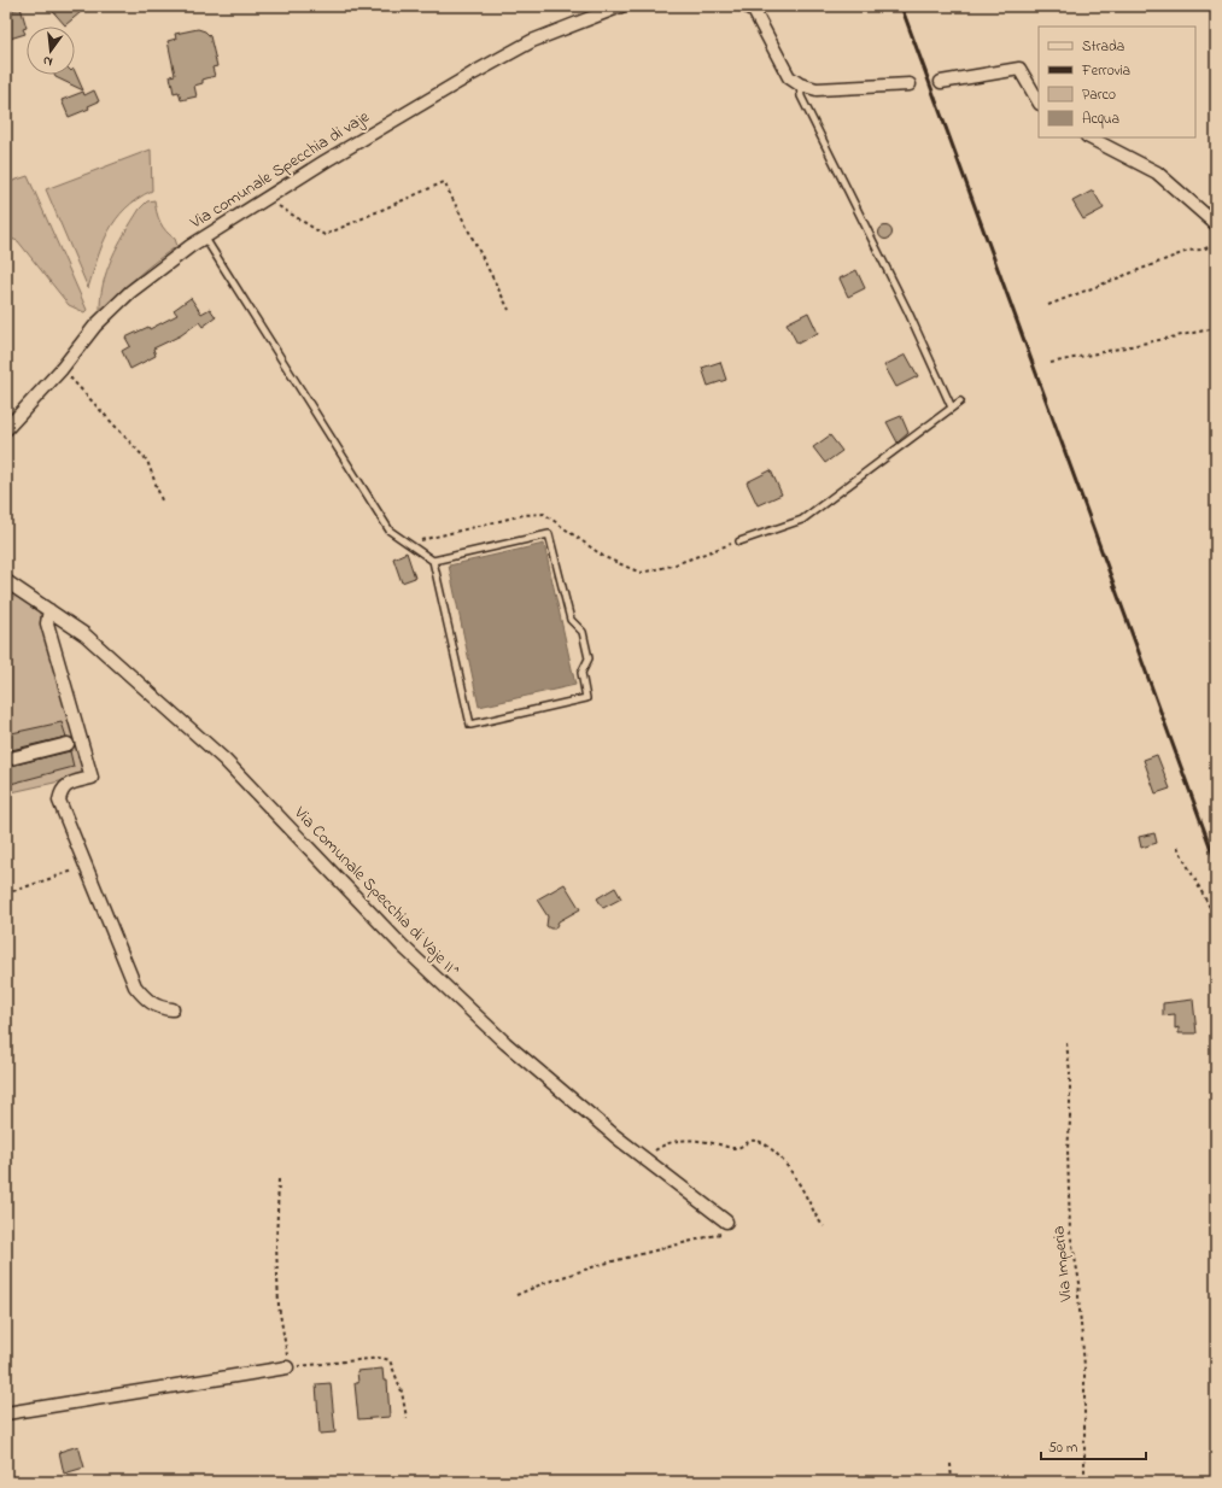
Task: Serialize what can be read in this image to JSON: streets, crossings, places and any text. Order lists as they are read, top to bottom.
{
  "streets": {
    "street": ["Via comunale Specchia di vaje", "Via Comunale Specchia di Vaje II^"],
    "path": ["Via Imperia"]
  },
  "legend": [
    "Strada",
    "Ferrovia",
    "Parco",
    "Acqua"
  ],
  "scale_bar": "50 m",
  "north": "bottom"
}
